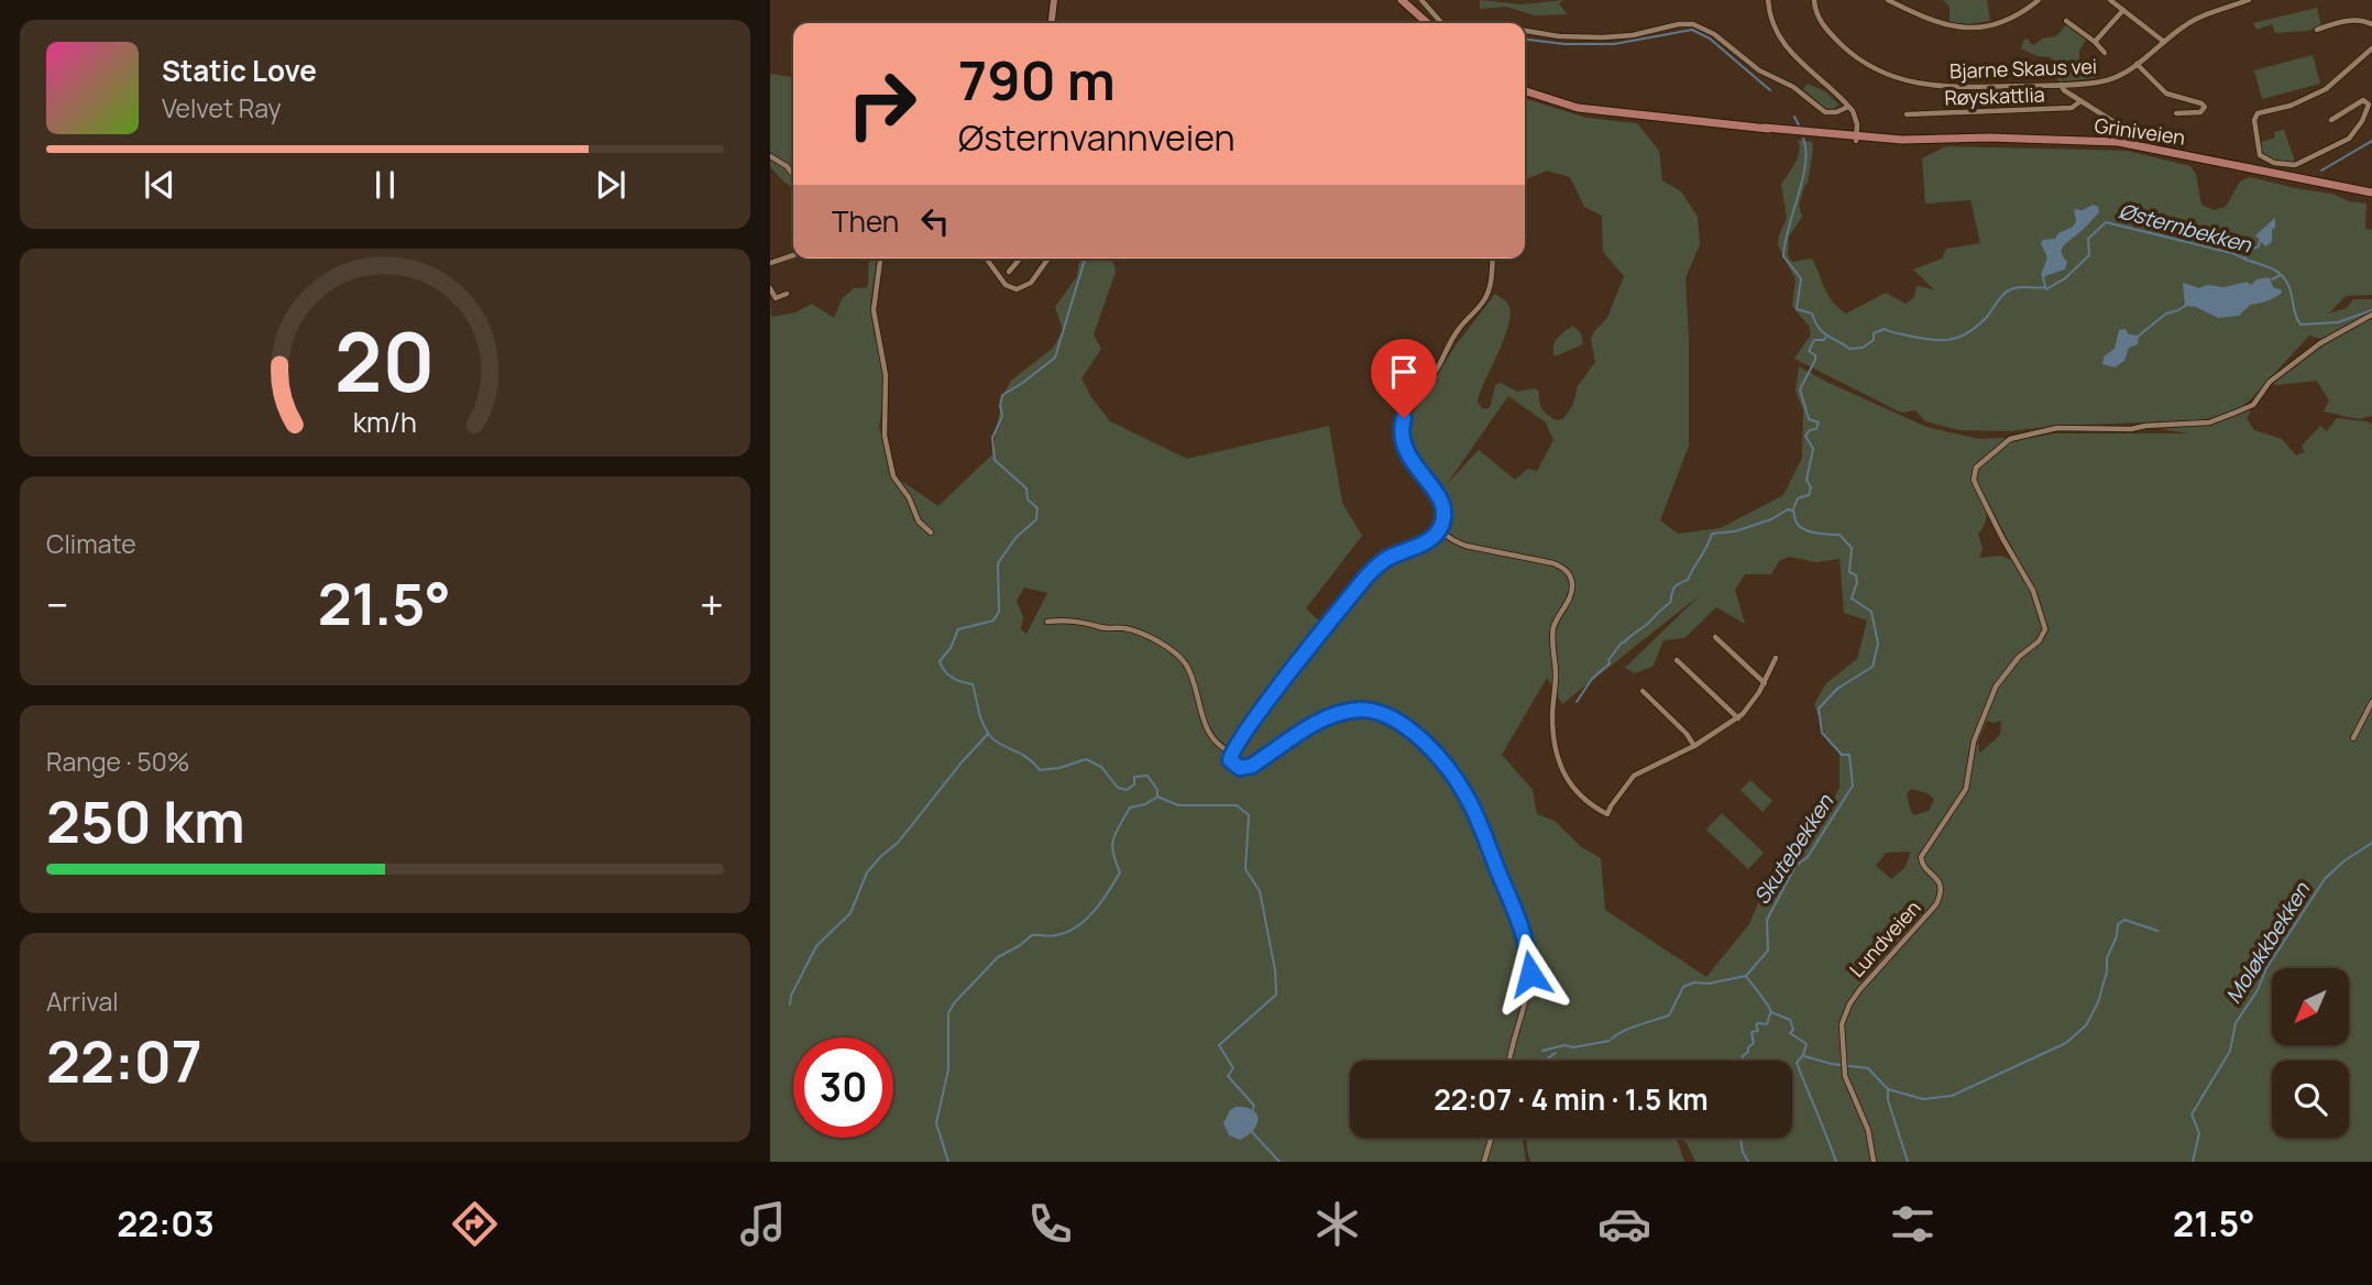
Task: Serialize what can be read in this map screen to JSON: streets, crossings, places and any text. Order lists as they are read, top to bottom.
{
  "streets": {
    "main road": ["Griniveien"],
    "street": ["Bjarne Skaus vei", "Røyskattlia", "Lundveien"]
  },
  "crossings": [
    ["Bjarne Skaus vei", "Røyskattlia"]
  ],
  "water": ["Østernbekken", "Skutebekken", "Moløkkbekken"],
  "north": "bottom left",
  "page": {
    "turn": ["790 m", "Østernvannveien"],
    "song": ["Static Love", "Velvet Ray"],
    "then": "Then",
    "tile": [
      "Climate",
      ["Range · 50%", "250 km"],
      ["Arrival", "22:07"]
    ],
    "heat": ["−", "21.5°", "+"],
    "limit": "30",
    "trip": "22:07 · 4 min · 1.5 km",
    "tabs": ["22:03", "21.5°"],
    "gauge": ["20", "km/h"]
  }
}
